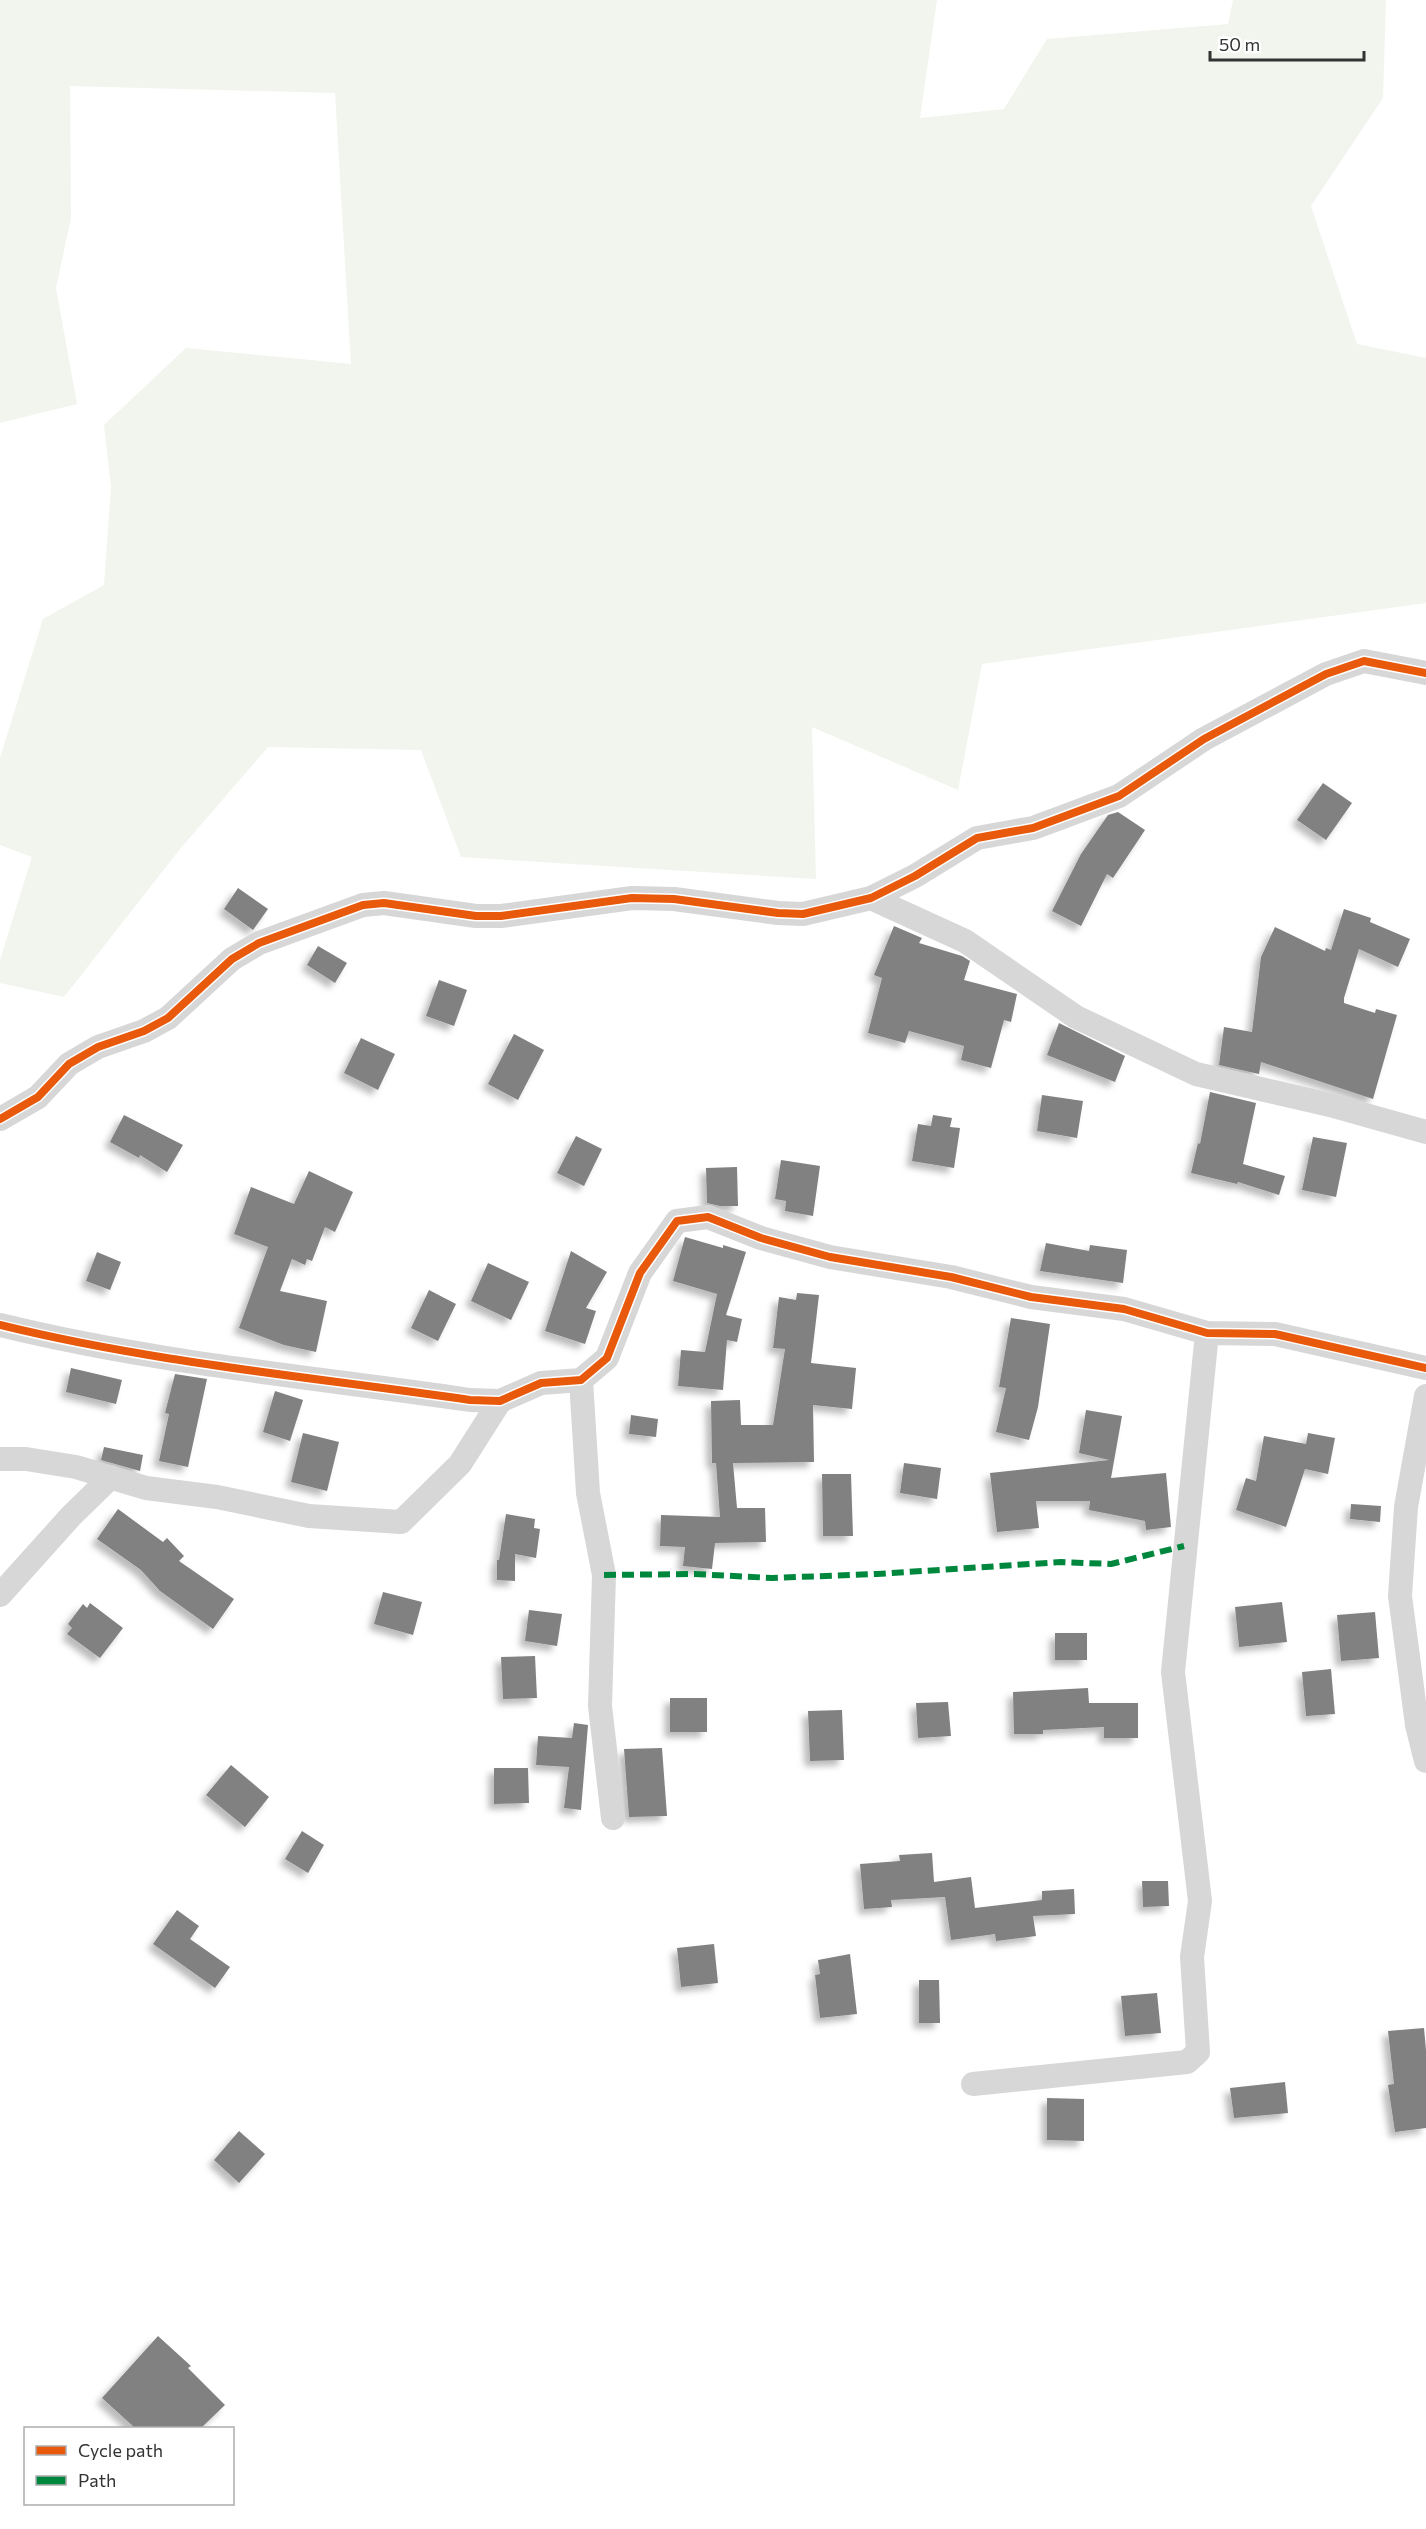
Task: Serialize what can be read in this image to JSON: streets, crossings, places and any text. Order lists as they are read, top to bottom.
{
  "legend": ["Cycle path", "Path"],
  "scale_bar": "50 m"
}
